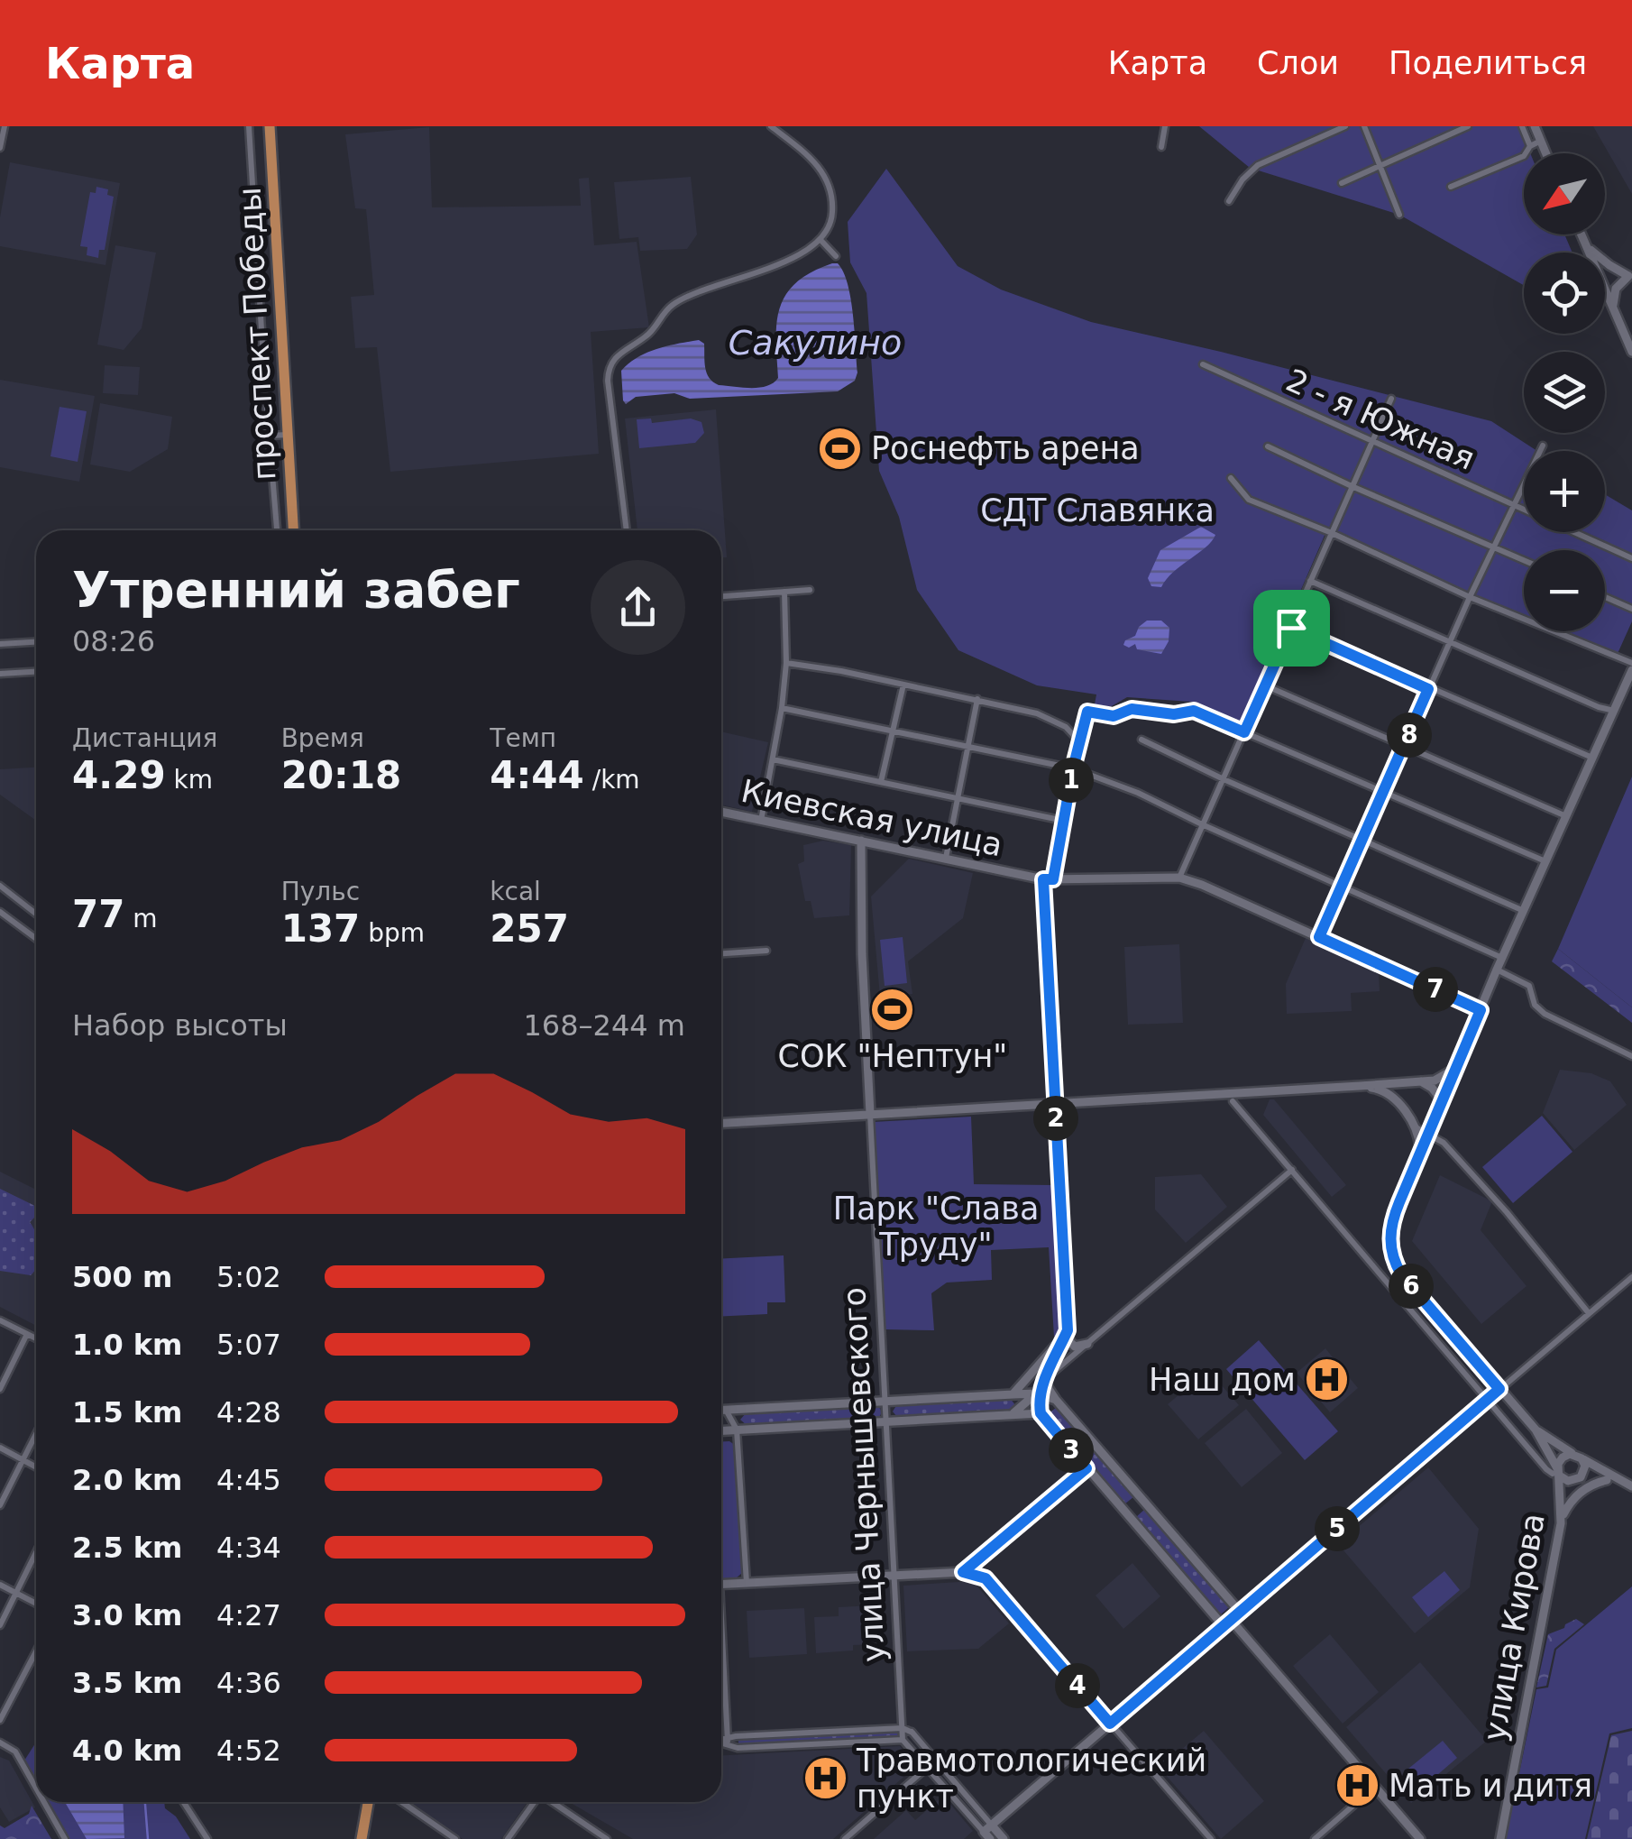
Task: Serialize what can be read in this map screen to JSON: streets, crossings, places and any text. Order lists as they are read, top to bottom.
{
  "streets": {
    "main road": [
      "проспект Победы",
      "Киевская улица",
      "улица Чернышевского",
      "улица Кирова"
    ],
    "street": ["2 - я Южная"]
  },
  "crossings": [
    ["Киевская улица", "улица Чернышевского"]
  ],
  "water": ["Сакулино"],
  "parks": ["СДТ Славянка", "Парк \"Слава Труду\""],
  "places": {
    "sports": ["Роснефть арена", "СОК \"Нептун\""],
    "hospital": ["Наш дом", "Травмотологический пункт", "Мать и дитя"]
  },
  "north": "bottom left",
  "page": {
    "header": "Карта",
    "nav": ["Карта", "Слои", "Поделиться"],
    "map_buttons": ["+", "−"],
    "heading": ["Утренний забег", "08:26"],
    "stats": [
      ["Дистанция", "4.29 km"],
      ["Время", "20:18"],
      ["Темп", "4:44 /km"],
      ["77 m"],
      ["Пульс", "137 bpm"],
      ["kcal", "257"]
    ],
    "pins": [
      "8",
      "1",
      "7",
      "2",
      "6",
      "3",
      "5",
      "4"
    ],
    "chart": ["Набор высоты", "168–244 m"],
    "list": [
      {
        "name": "500 m",
        "note": "5:02"
      },
      {
        "name": "1.0 km",
        "note": "5:07"
      },
      {
        "name": "1.5 km",
        "note": "4:28"
      },
      {
        "name": "2.0 km",
        "note": "4:45"
      },
      {
        "name": "2.5 km",
        "note": "4:34"
      },
      {
        "name": "3.0 km",
        "note": "4:27"
      },
      {
        "name": "3.5 km",
        "note": "4:36"
      },
      {
        "name": "4.0 km",
        "note": "4:52"
      }
    ]
  }
}
